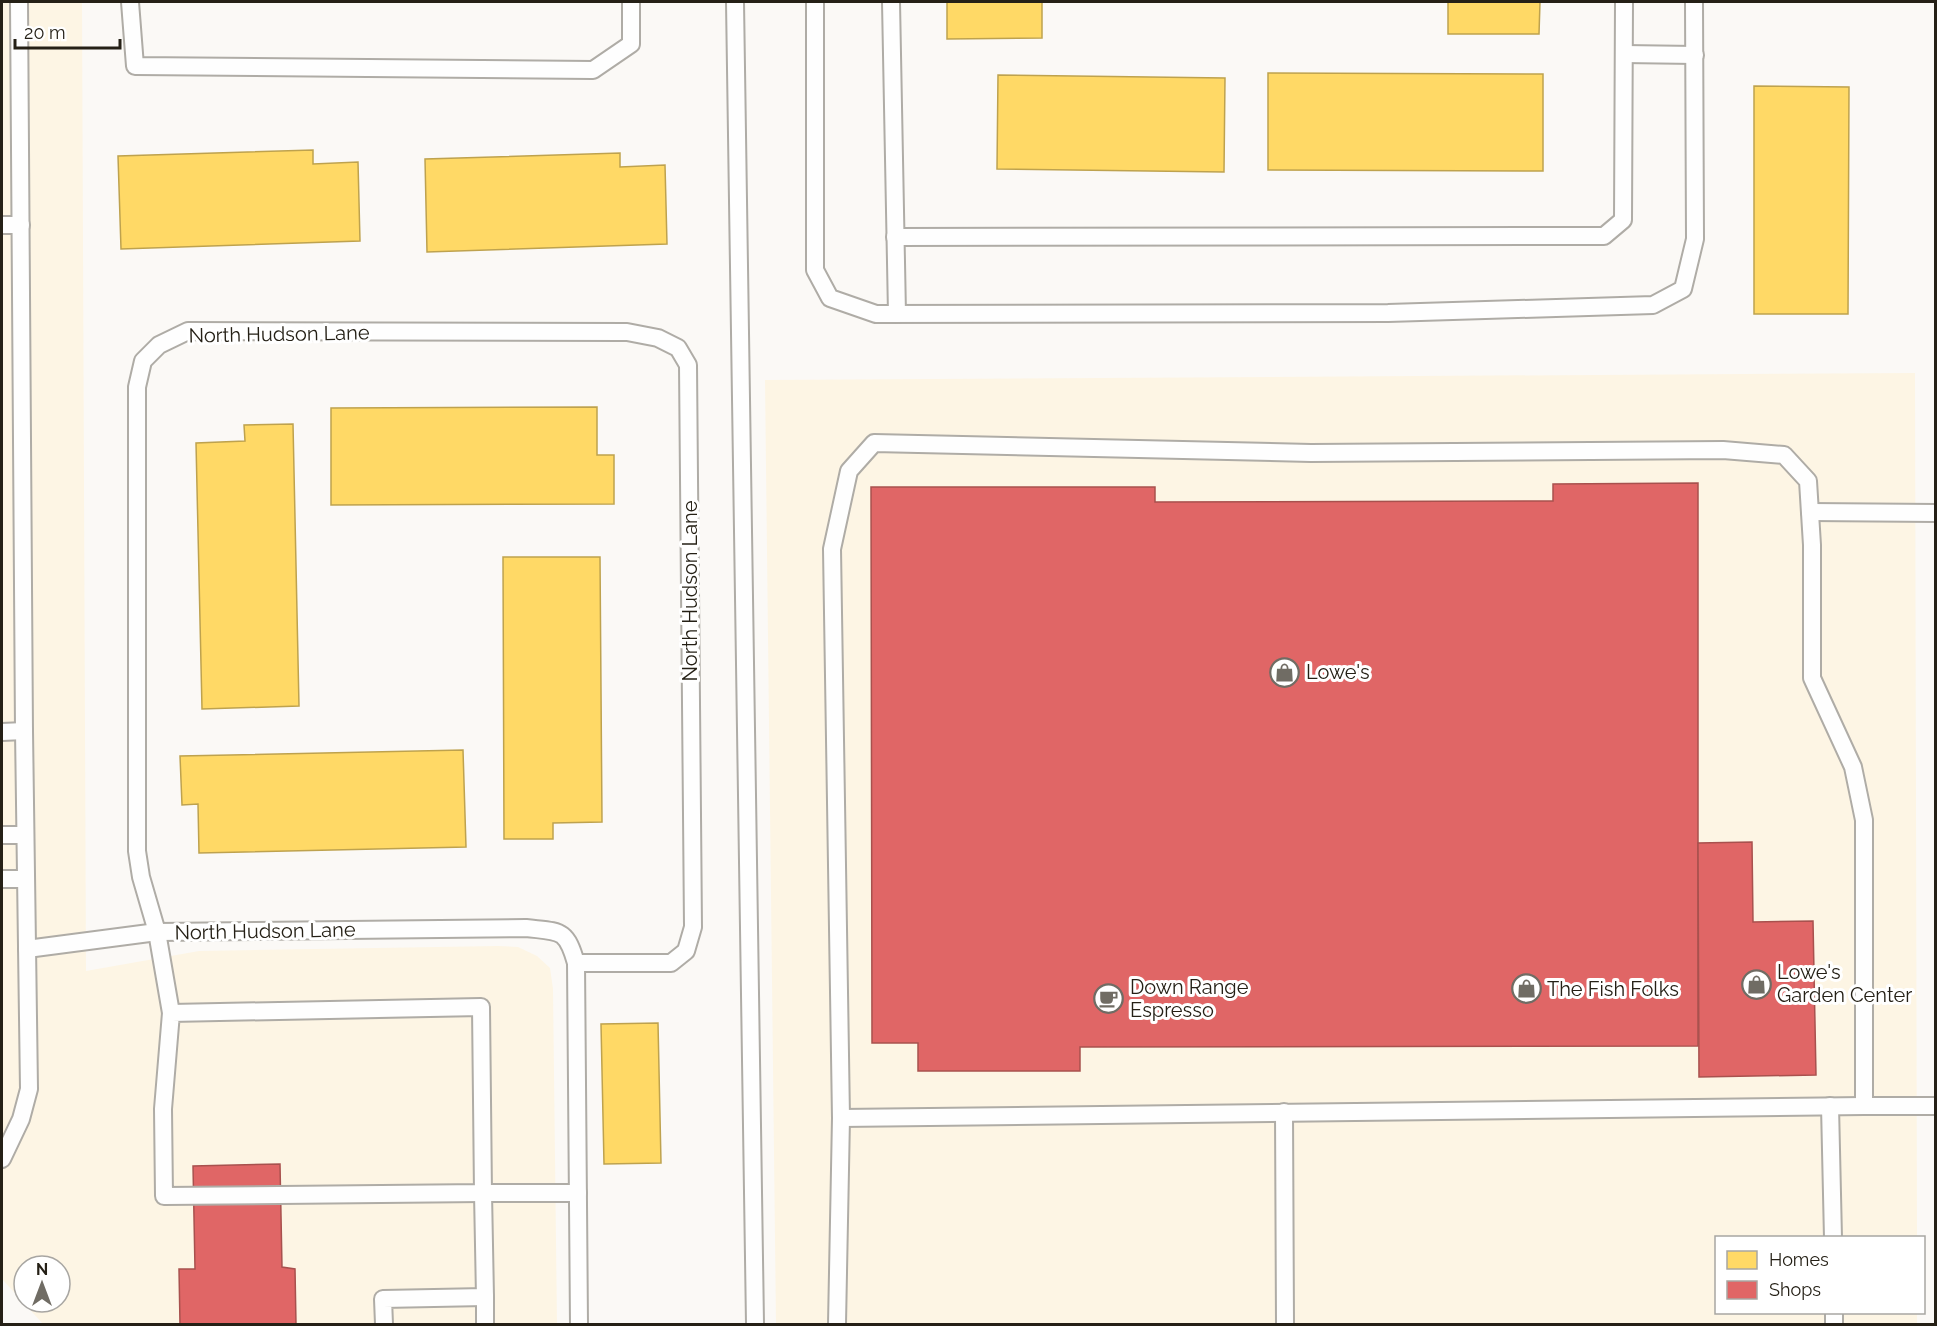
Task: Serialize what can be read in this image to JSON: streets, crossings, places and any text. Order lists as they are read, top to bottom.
{
  "streets": {
    "lane": ["North Hudson Lane"]
  },
  "places": {
    "shop": ["Lowe's", "Lowe's Garden Center", "The Fish Folks"],
    "cafe": ["Down Range Espresso"]
  },
  "legend": ["Homes", "Shops"],
  "scale_bar": "20 m",
  "north": "top"
}
